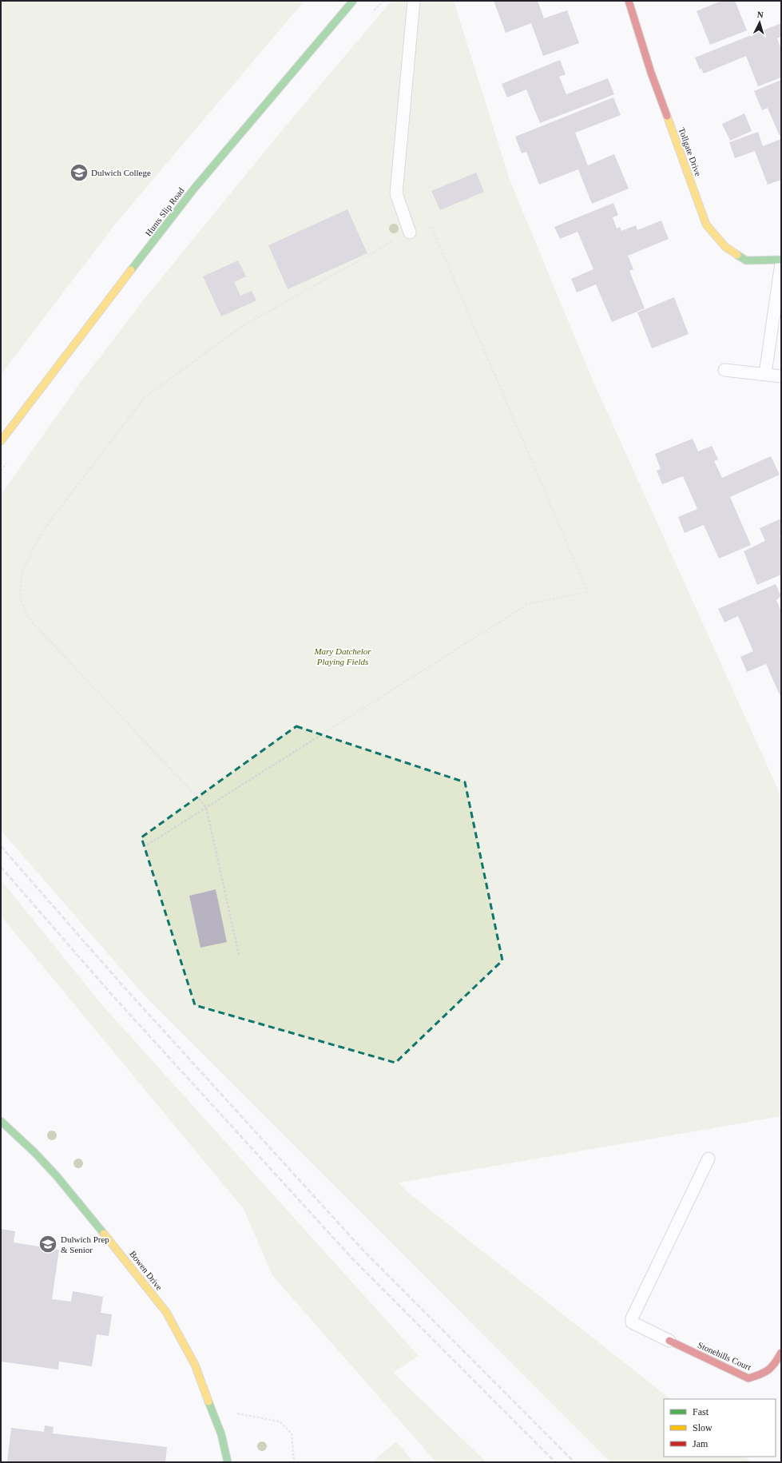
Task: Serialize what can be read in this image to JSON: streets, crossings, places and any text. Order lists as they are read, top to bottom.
{
  "streets": {
    "street": [
      "Tollgate Drive",
      "Hunts Slip Road",
      "Bowen Drive",
      "Stonehills Court"
    ]
  },
  "parks": ["Mary Datchelor Playing Fields"],
  "places": {
    "school or university": ["Dulwich College", "Dulwich Prep & Senior"]
  },
  "legend": ["Fast", "Slow", "Jam"],
  "north": "top"
}
